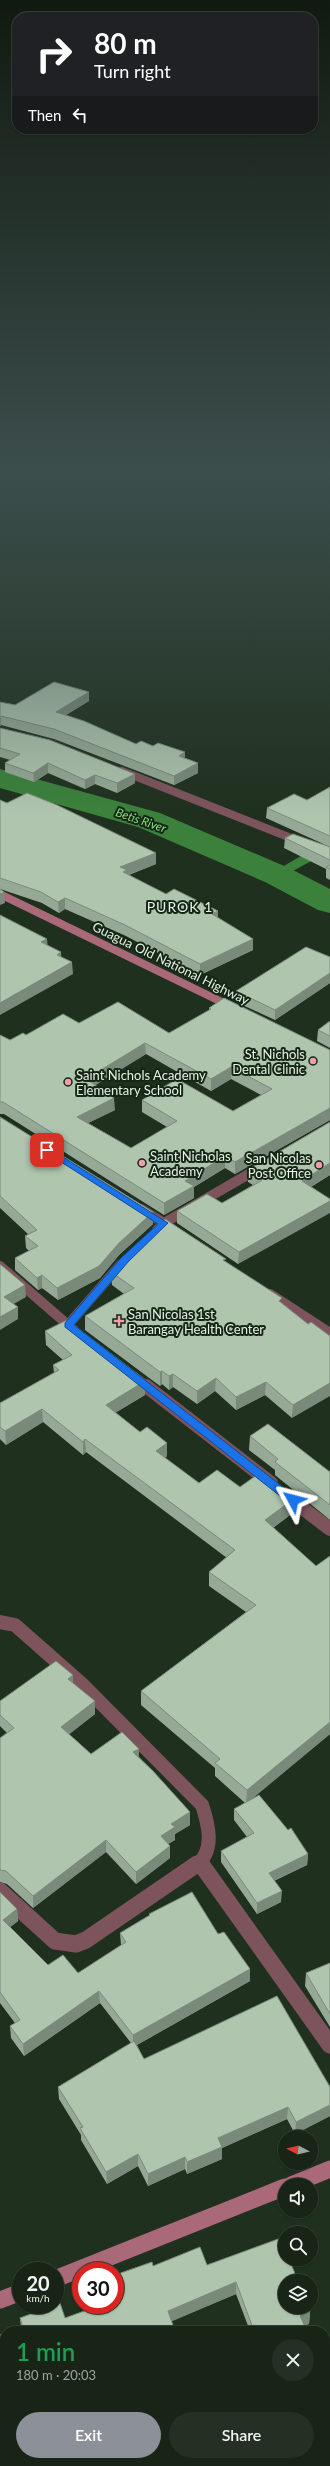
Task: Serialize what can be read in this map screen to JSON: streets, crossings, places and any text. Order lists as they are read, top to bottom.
{
  "streets": {
    "main road": ["Guagua Old National Highway"]
  },
  "districts": ["PUROK 1"],
  "water": ["Betis River"],
  "places": {
    "other": [
      "St. Nichols Dental Clinic",
      "Saint Nichols Academy Elementary School",
      "Saint Nicholas Academy",
      "San Nicolas Post Office"
    ],
    "health": ["San Nicolas 1st Barangay Health Center"]
  },
  "north": "left",
  "page": {
    "turn": ["80 m", "Turn right"],
    "then": "Then",
    "speed": "20 km/h",
    "limit": "30",
    "heading": ["1 min", "180 m · 20:03"],
    "buttons": ["Exit", "Share"]
  }
}
